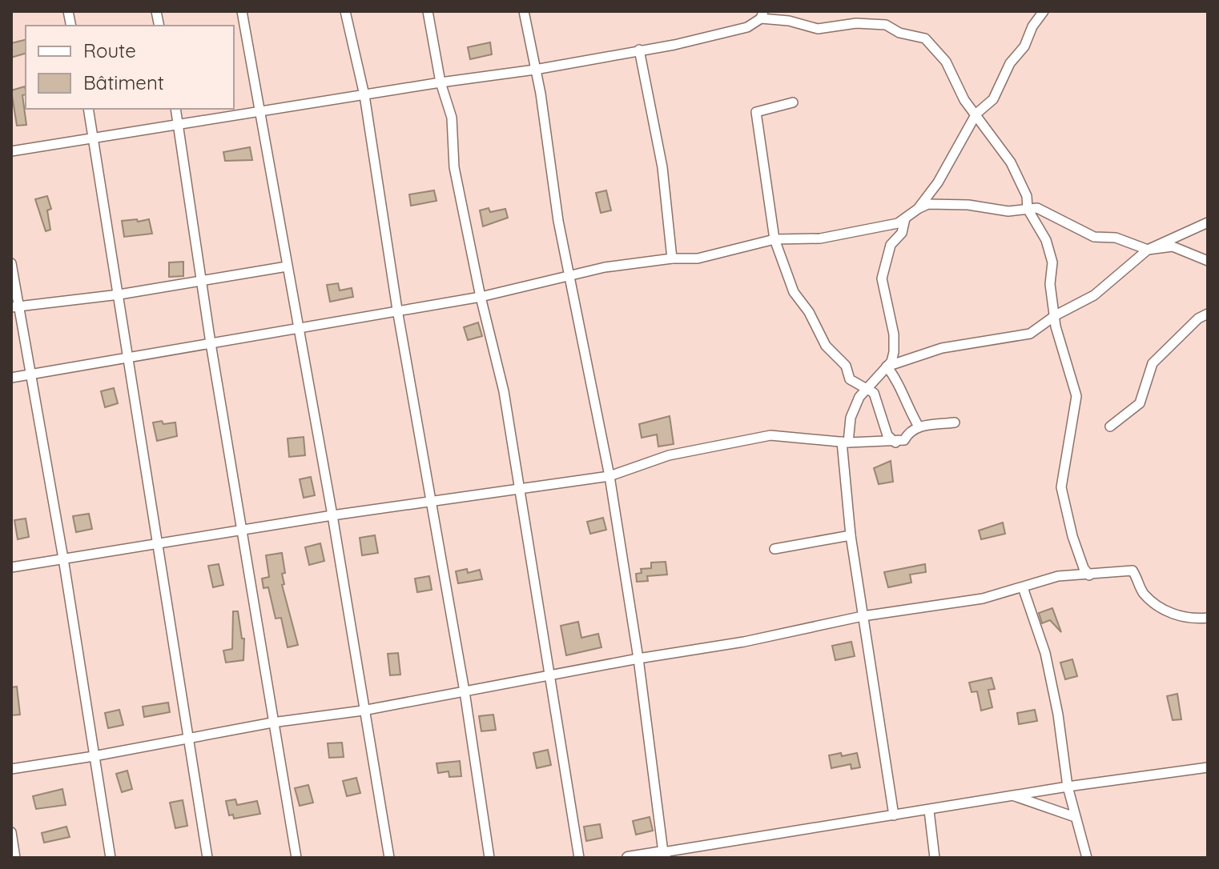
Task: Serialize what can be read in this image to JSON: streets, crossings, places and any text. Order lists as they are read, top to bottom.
{
  "legend": ["Route", "Bâtiment"]
}
